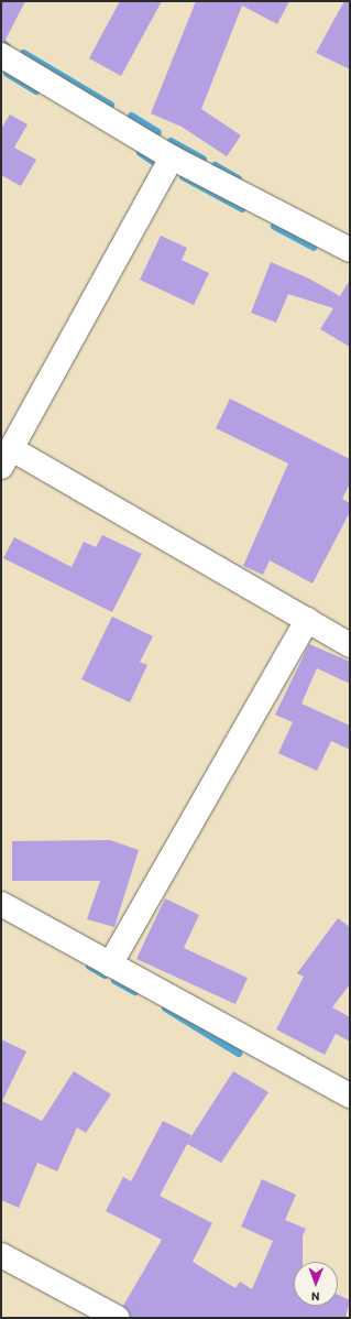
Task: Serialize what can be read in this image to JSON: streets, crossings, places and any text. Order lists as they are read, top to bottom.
{
  "north": "bottom"
}
